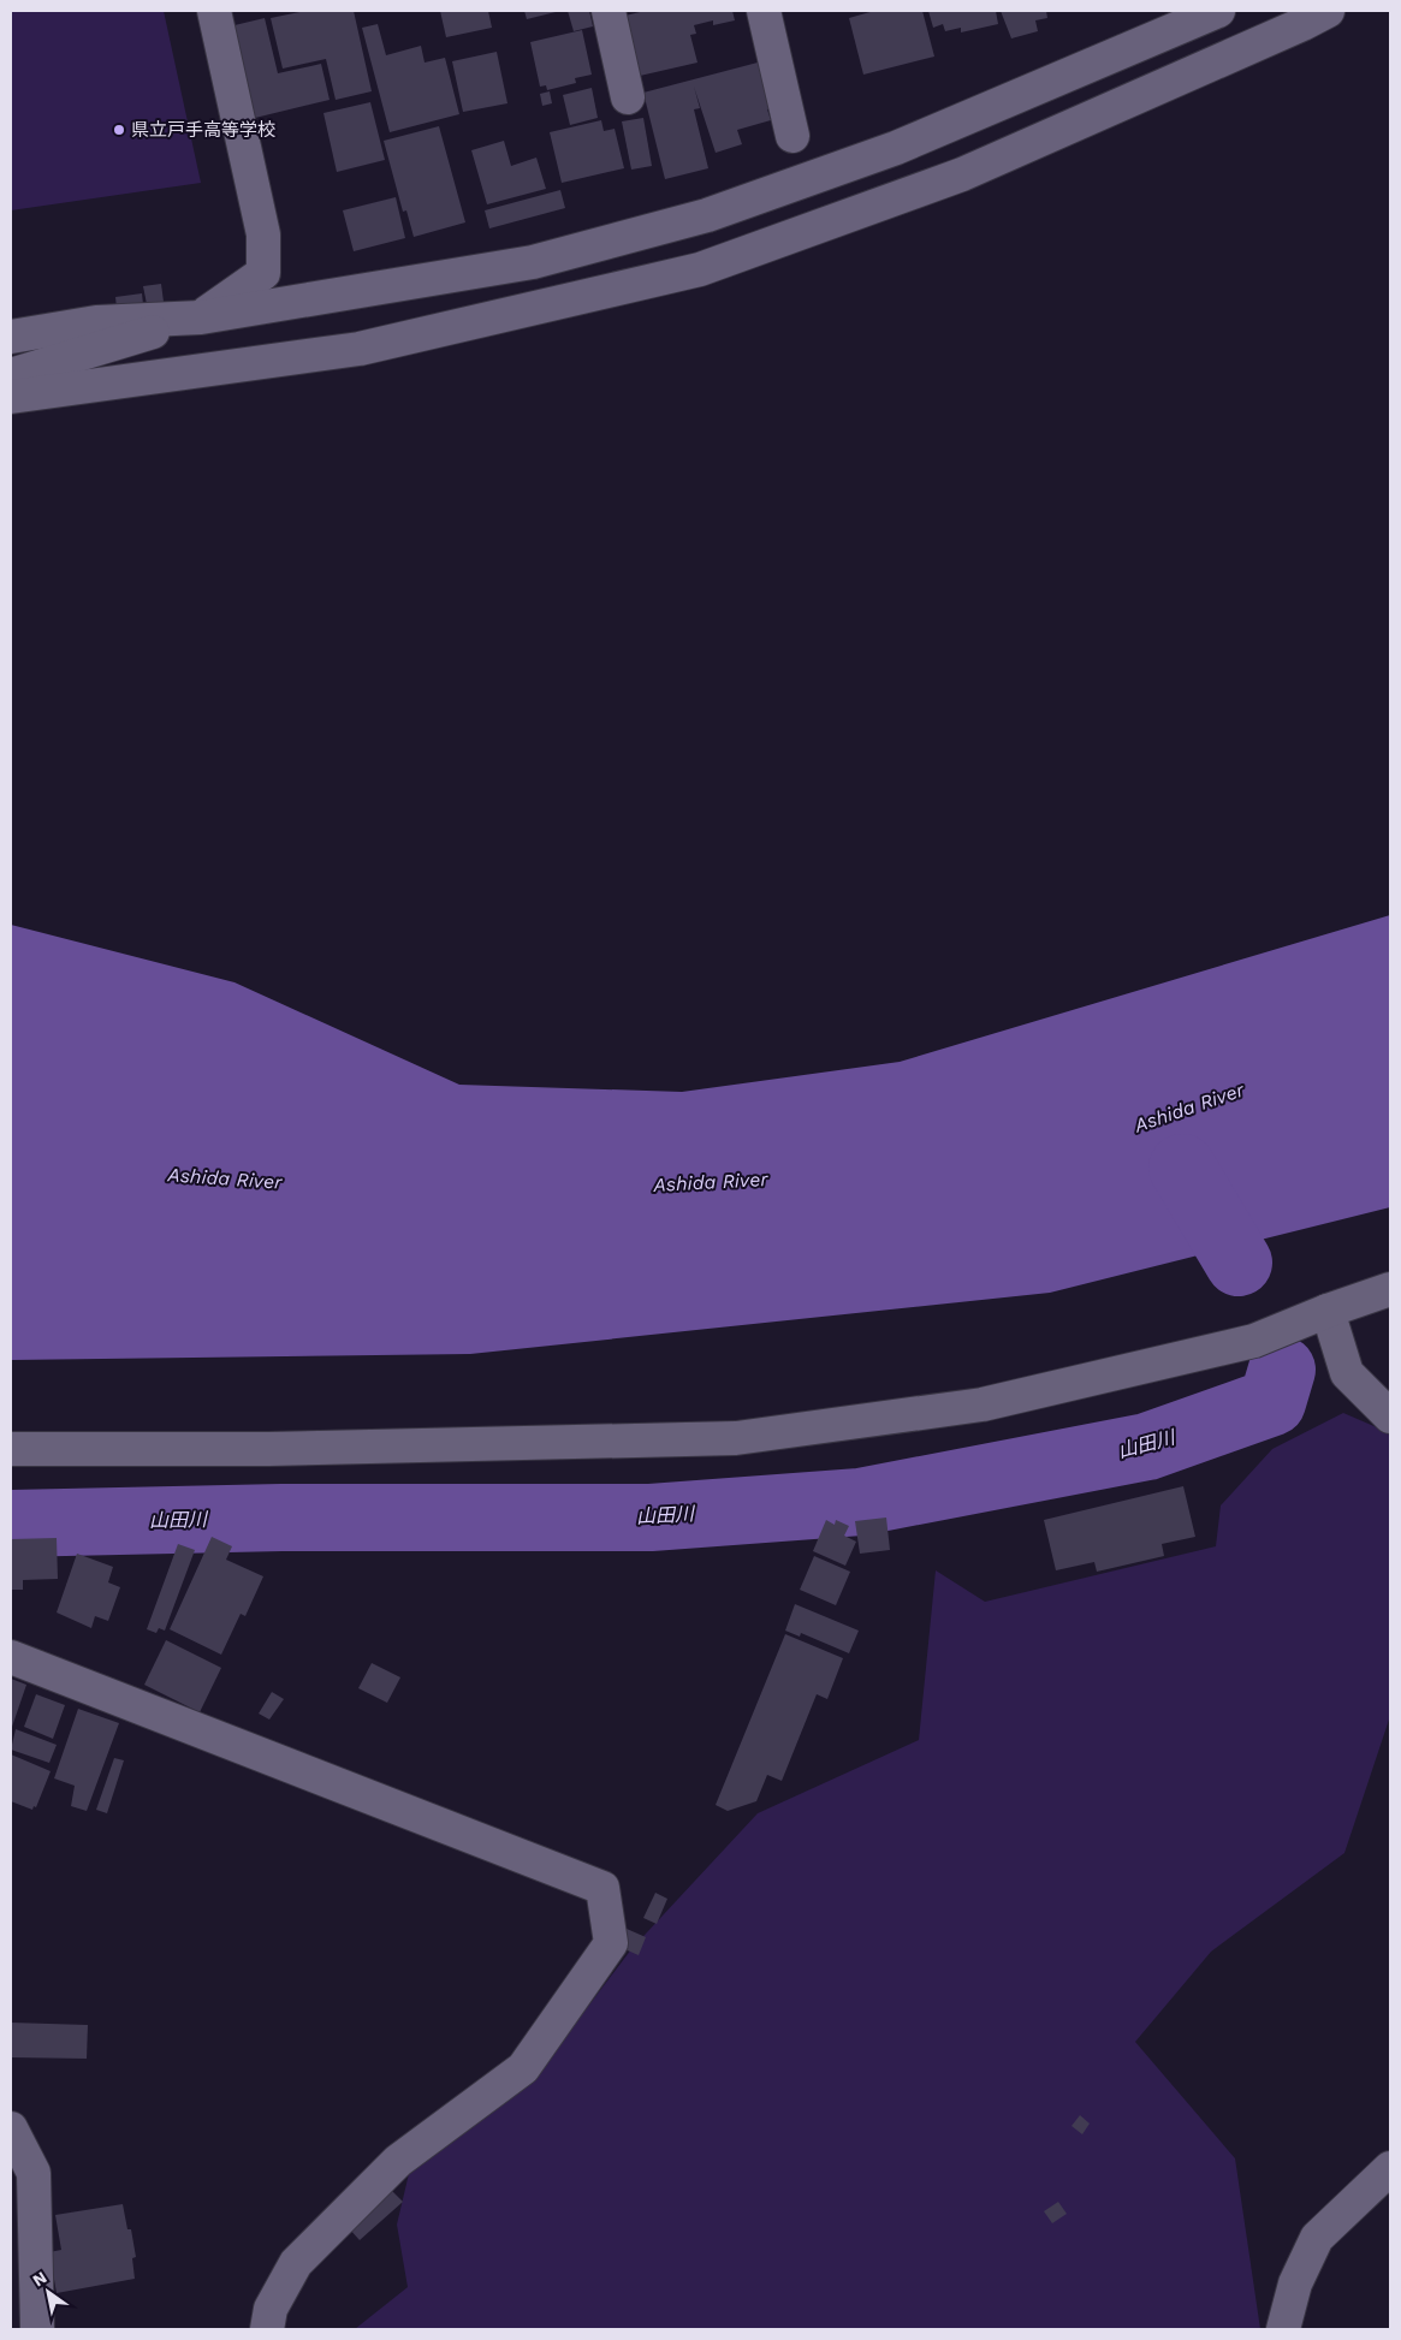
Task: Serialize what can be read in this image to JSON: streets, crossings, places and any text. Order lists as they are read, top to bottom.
{
  "water": ["Ashida River", "山田川"],
  "places": ["県立戸手高等学校"],
  "north": "top left"
}
